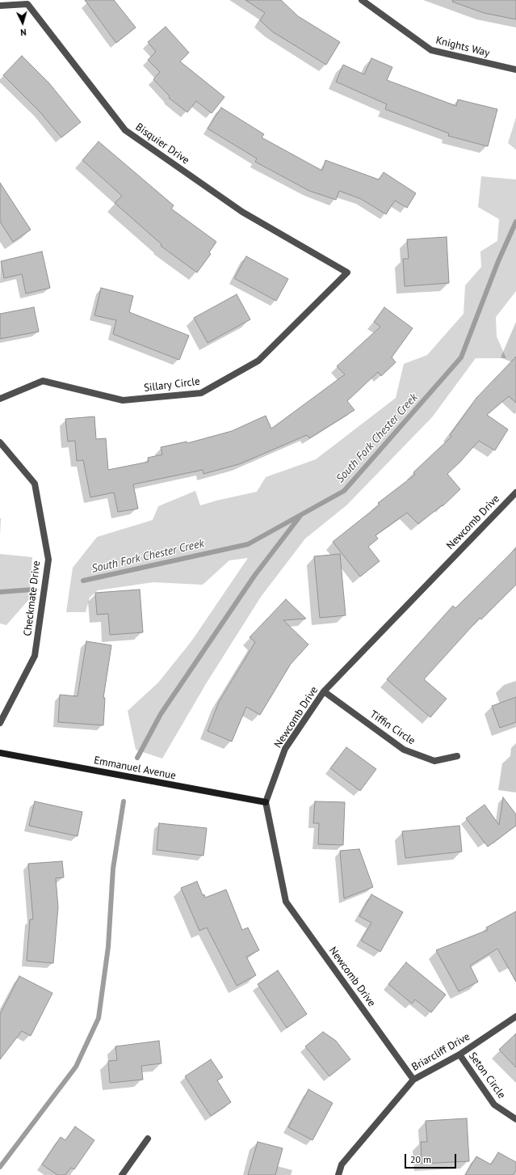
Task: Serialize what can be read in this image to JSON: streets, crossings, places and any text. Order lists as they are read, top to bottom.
{
  "streets": {
    "street": [
      "Knights Way",
      "Bisquier Drive",
      "Sillary Circle",
      "Newcomb Drive",
      "Checkmate Drive",
      "Tiffin Circle",
      "Emmanuel Avenue",
      "Briarcliff Drive",
      "Seton Circle"
    ]
  },
  "crossings": [
    ["Bisquier Drive", "Sillary Circle"],
    ["Newcomb Drive", "Tiffin Circle"],
    ["Newcomb Drive", "Emmanuel Avenue"],
    ["Newcomb Drive", "Briarcliff Drive"],
    ["Briarcliff Drive", "Seton Circle"]
  ],
  "water": ["South Fork Chester Creek"],
  "scale_bar": "20 m",
  "north": "bottom"
}
